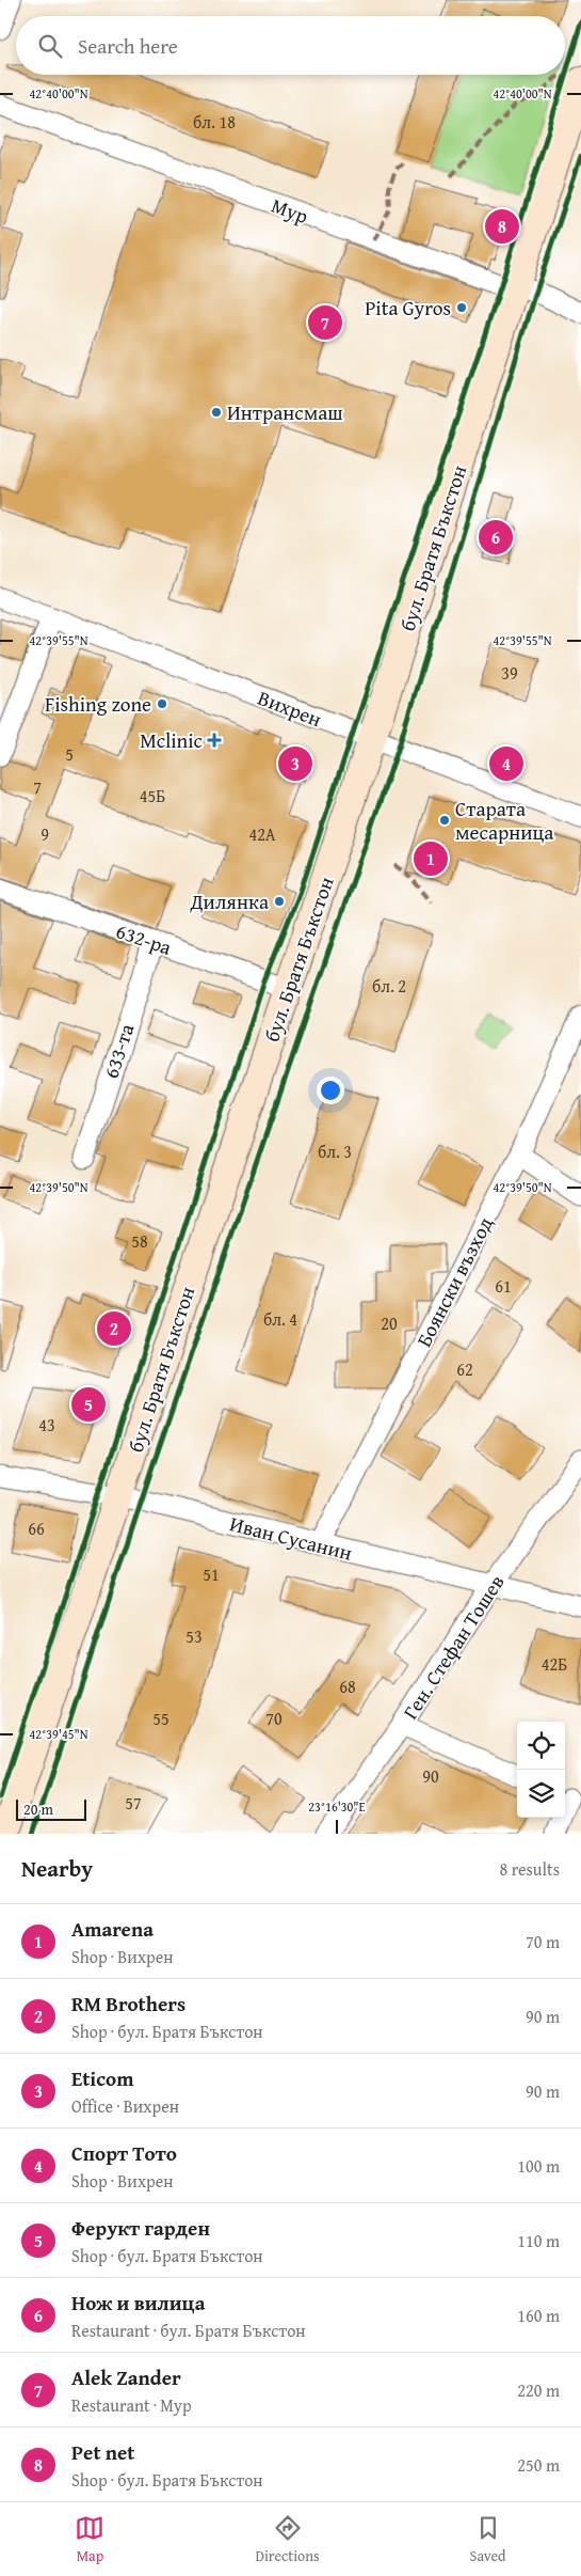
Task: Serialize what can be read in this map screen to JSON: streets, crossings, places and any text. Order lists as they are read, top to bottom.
{
  "streets": {
    "street": [
      "Мур",
      "бул. Братя Бъкстон",
      "Вихрен",
      "632-ра",
      "633-та",
      "Боянски възход",
      "Иван Сусанин",
      "Ген. Стефан Тошев"
    ]
  },
  "crossings": [
    ["Мур", "бул. Братя Бъкстон"],
    ["бул. Братя Бъкстон", "Вихрен"],
    ["бул. Братя Бъкстон", "632-ра"],
    ["бул. Братя Бъкстон", "Иван Сусанин"],
    ["632-ра", "633-та"],
    ["Боянски възход", "Иван Сусанин"],
    ["Иван Сусанин", "Ген. Стефан Тошев"]
  ],
  "places": {
    "other": [
      "Pita Gyros",
      "Интрансмаш",
      "Fishing zone",
      "Старата месарница",
      "Дилянка"
    ],
    "health": ["Mclinic"]
  },
  "house_numbers": [
    "бл. 18",
    "39",
    "5",
    "7",
    "45Б",
    "9",
    "42А",
    "бл. 2",
    "бл. 3",
    "58",
    "61",
    "бл. 4",
    "20",
    "62",
    "43",
    "66",
    "51",
    "53",
    "42Б",
    "68",
    "55",
    "70",
    "90",
    "57"
  ],
  "scale_bar": "20 m",
  "page": {
    "search": "Search here",
    "pins": [
      "8",
      "7",
      "6",
      "3",
      "4",
      "1",
      "2",
      "5"
    ],
    "scale": "20 m",
    "heading": ["Nearby", "8 results"],
    "list": [
      {
        "mark": "1",
        "name": "Amarena",
        "note": "Shop · Вихрен",
        "value": "70 m"
      },
      {
        "mark": "2",
        "name": "RM Brothers",
        "note": "Shop · бул. Братя Бъкстон",
        "value": "90 m"
      },
      {
        "mark": "3",
        "name": "Eticom",
        "note": "Office · Вихрен",
        "value": "90 m"
      },
      {
        "mark": "4",
        "name": "Спорт Тото",
        "note": "Shop · Вихрен",
        "value": "100 m"
      },
      {
        "mark": "5",
        "name": "Ферукт гарден",
        "note": "Shop · бул. Братя Бъкстон",
        "value": "110 m"
      },
      {
        "mark": "6",
        "name": "Нож и вилица",
        "note": "Restaurant · бул. Братя Бъкстон",
        "value": "160 m"
      },
      {
        "mark": "7",
        "name": "Alek Zander",
        "note": "Restaurant · Мур",
        "value": "220 m"
      },
      {
        "mark": "8",
        "name": "Pet net",
        "note": "Shop · бул. Братя Бъкстон",
        "value": "250 m"
      }
    ],
    "nav": ["Map", "Directions", "Saved"]
  },
  "coordinates": [
    "42°40'00\"N",
    "42°39'55\"N",
    "42°39'50\"N",
    "42°39'45\"N",
    "23°16'30\"E"
  ]
}
